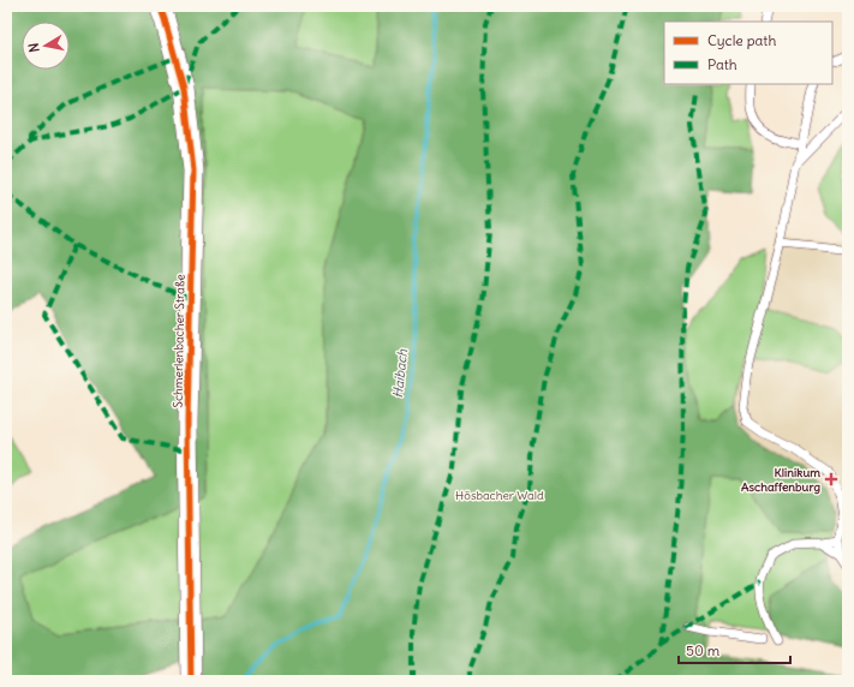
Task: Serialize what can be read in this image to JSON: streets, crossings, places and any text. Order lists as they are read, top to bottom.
{
  "streets": {
    "street": ["Schmerlenbacher Straße"]
  },
  "water": ["Haibach"],
  "parks": ["Hösbacher Wald"],
  "places": {
    "health": ["Klinikum Aschaffenburg"]
  },
  "legend": ["Cycle path", "Path"],
  "scale_bar": "50 m",
  "north": "left"
}
